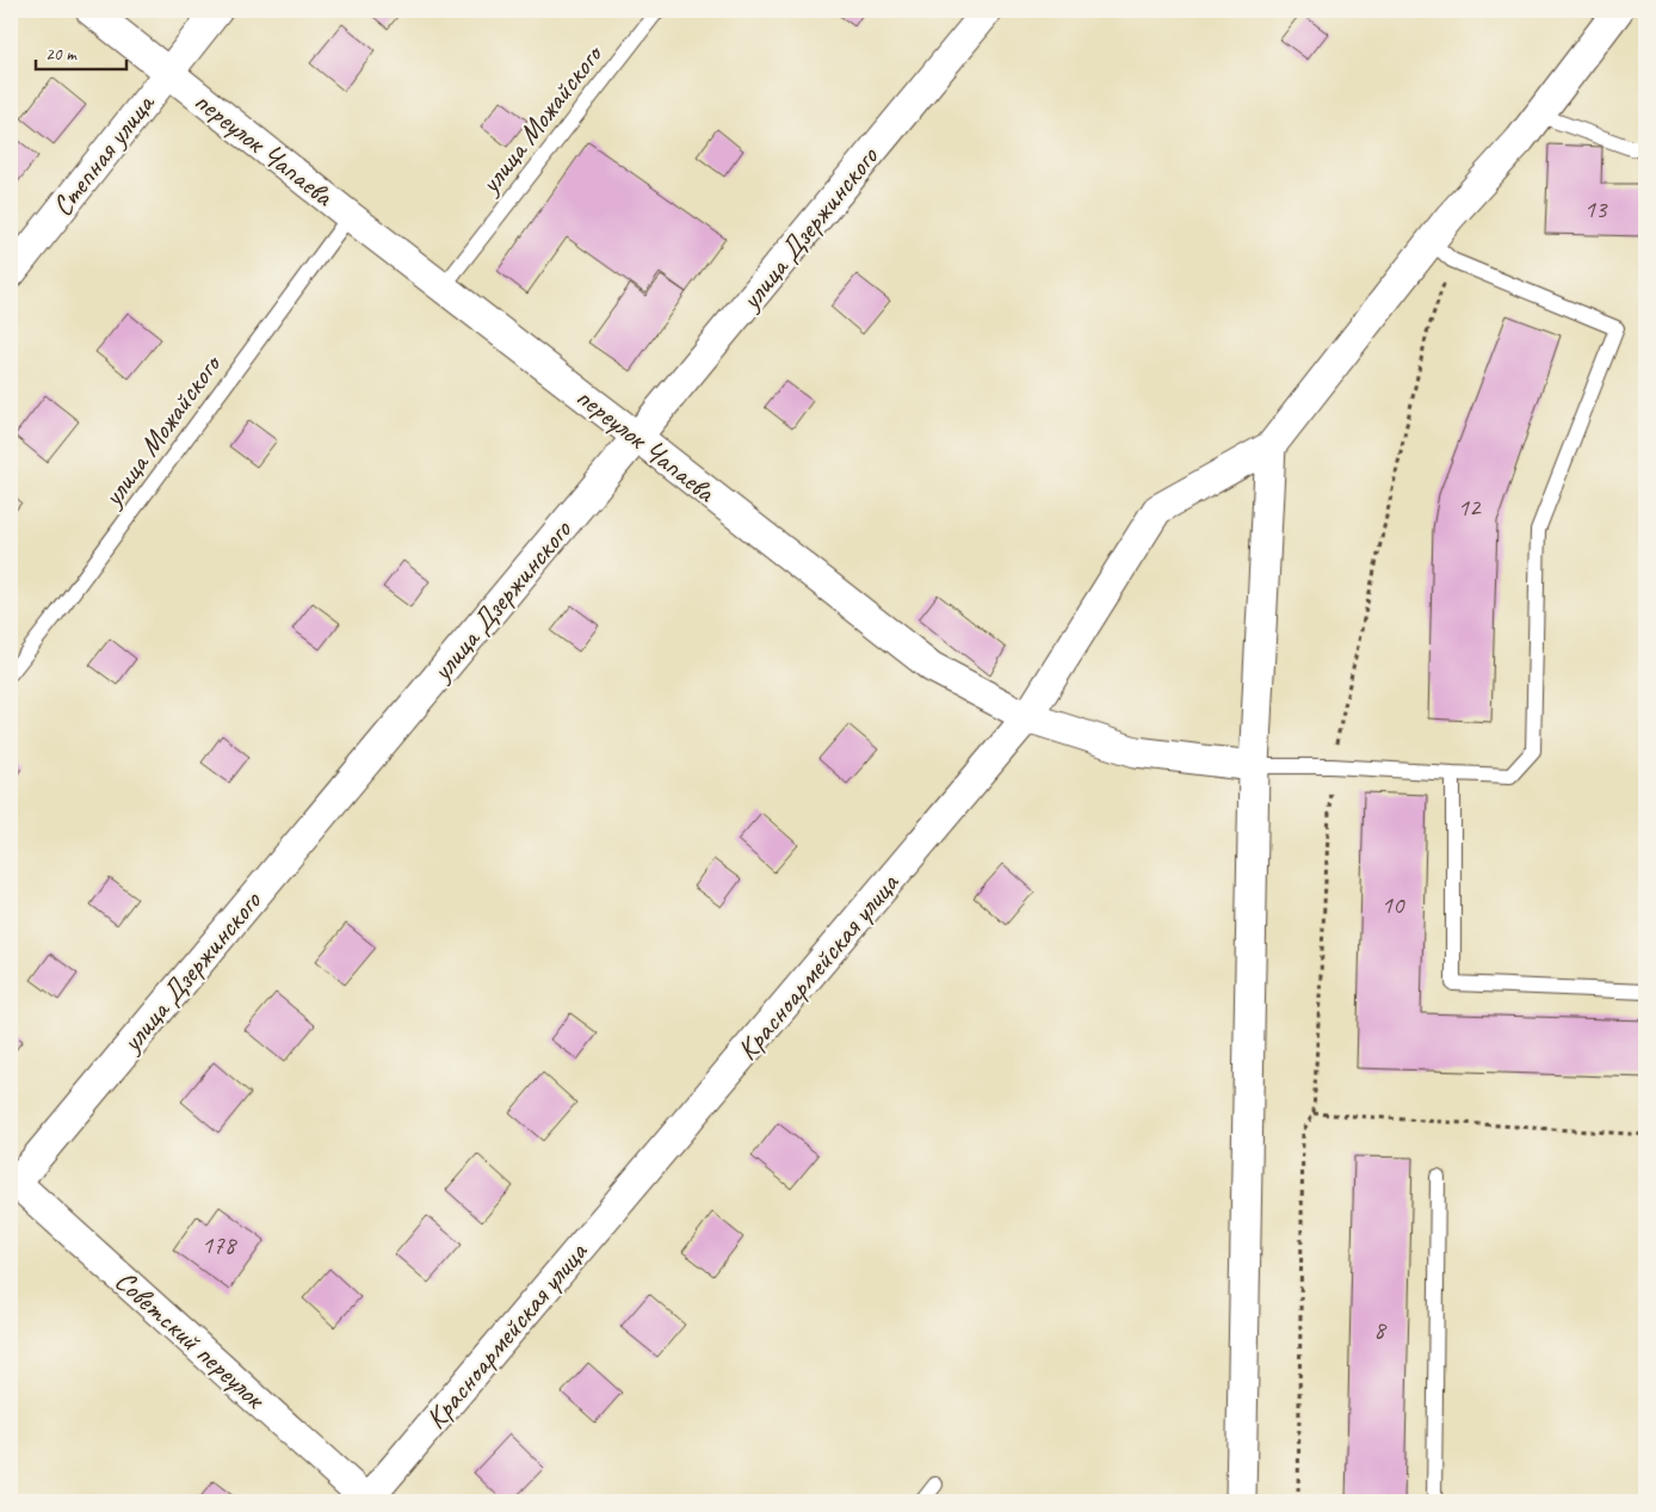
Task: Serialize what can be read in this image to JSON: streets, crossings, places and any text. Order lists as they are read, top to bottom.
{
  "streets": {
    "street": [
      "переулок Чапаева",
      "Степная улица",
      "улица Дзержинского",
      "Красноармейская улица",
      "Советский переулок"
    ],
    "lane": ["улица Можайского"]
  },
  "crossings": [
    ["улица Можайского", "переулок Чапаева"],
    ["переулок Чапаева", "Степная улица"],
    ["переулок Чапаева", "улица Дзержинского"],
    ["переулок Чапаева", "Красноармейская улица"],
    ["улица Дзержинского", "Советский переулок"],
    ["Красноармейская улица", "Советский переулок"]
  ],
  "house_numbers": [
    "13",
    "12",
    "10",
    "178",
    "8"
  ],
  "scale_bar": "20 m"
}
